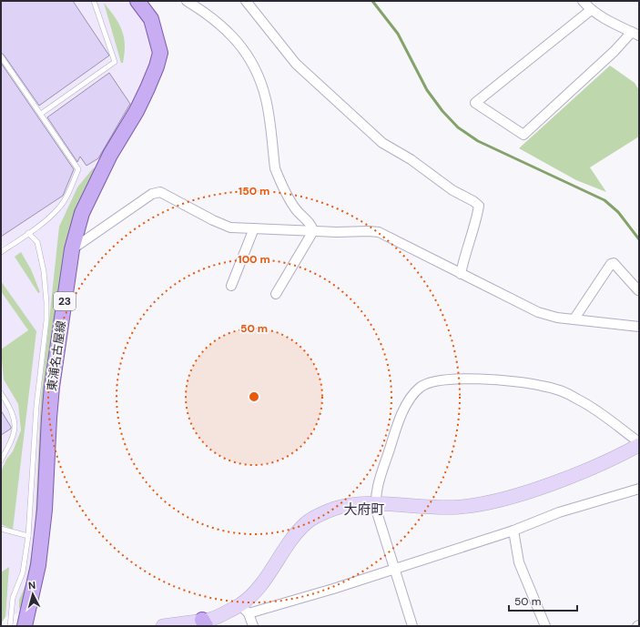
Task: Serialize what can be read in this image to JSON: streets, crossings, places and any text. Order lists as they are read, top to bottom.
{
  "streets": {
    "main road": ["23", "東浦名古屋線"]
  },
  "districts": ["大府町"],
  "scale_bar": "50 m",
  "north": "top",
  "rings": ["150 m", "100 m", "50 m"]
}
